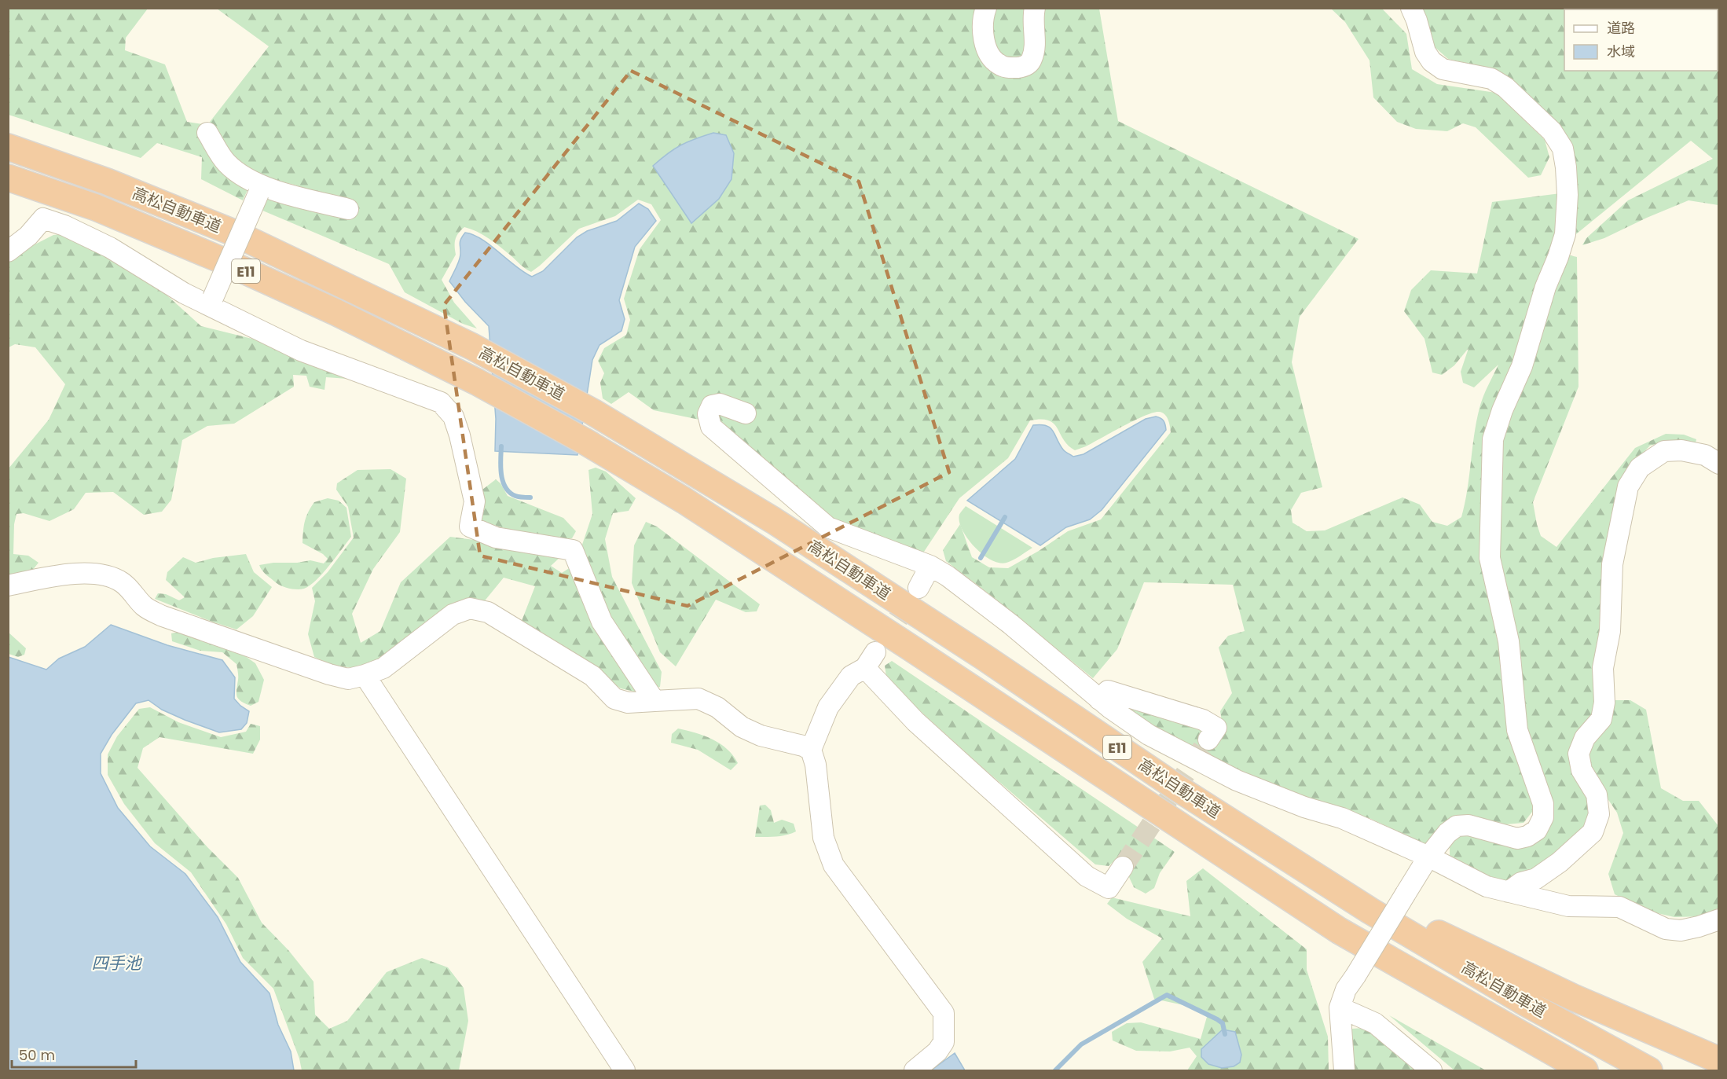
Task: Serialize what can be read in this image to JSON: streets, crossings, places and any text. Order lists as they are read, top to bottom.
{
  "streets": {
    "highway": ["高松自動車道", "E11"]
  },
  "water": ["四手池"],
  "legend": ["道路", "水域"],
  "scale_bar": "50 m"
}
